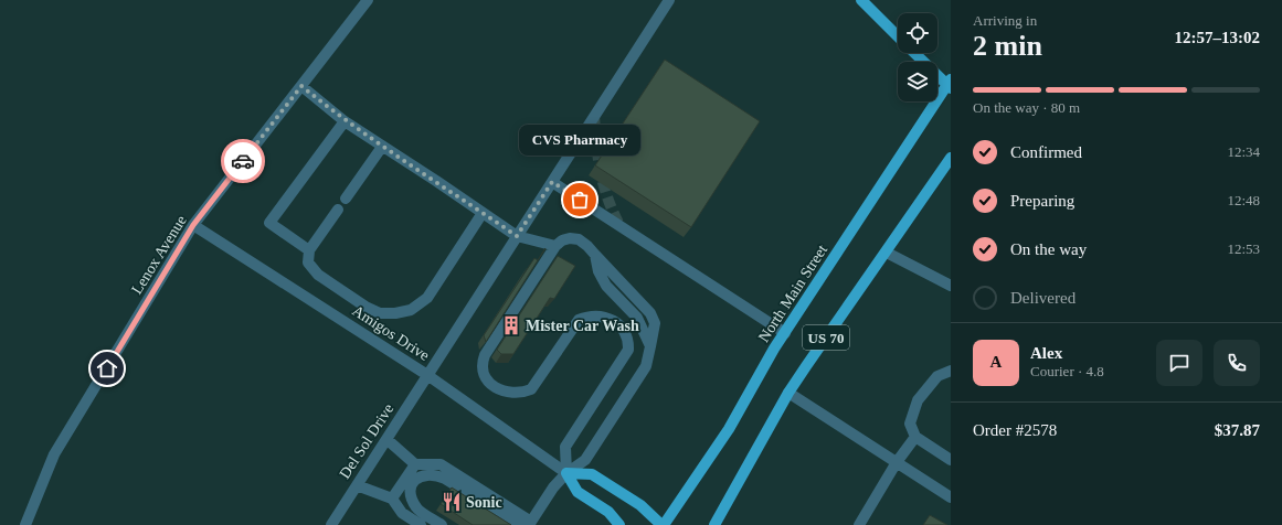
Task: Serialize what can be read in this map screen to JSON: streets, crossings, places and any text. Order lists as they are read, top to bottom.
{
  "streets": {
    "main road": ["North Main Street", "US 70"],
    "street": ["Lenox Avenue", "Amigos Drive", "Del Sol Drive"]
  },
  "crossings": [
    ["Lenox Avenue", "Amigos Drive"],
    ["Amigos Drive", "Del Sol Drive"]
  ],
  "places": {
    "other": ["CVS Pharmacy"],
    "building": ["Mister Car Wash"],
    "restaurant": ["Sonic"]
  },
  "page": {
    "heading": ["2 min", "Arriving in", "12:57–13:02"],
    "panel": [
      "Alex",
      "Courier · 4.8",
      "Order #2578",
      "$37.87"
    ],
    "bar": "On the way · 80 m",
    "bubble": "CVS Pharmacy",
    "list": [
      ["Confirmed", "12:34"],
      ["Preparing", "12:48"],
      ["On the way", "12:53"],
      "Delivered"
    ],
    "round": "A"
  }
}
